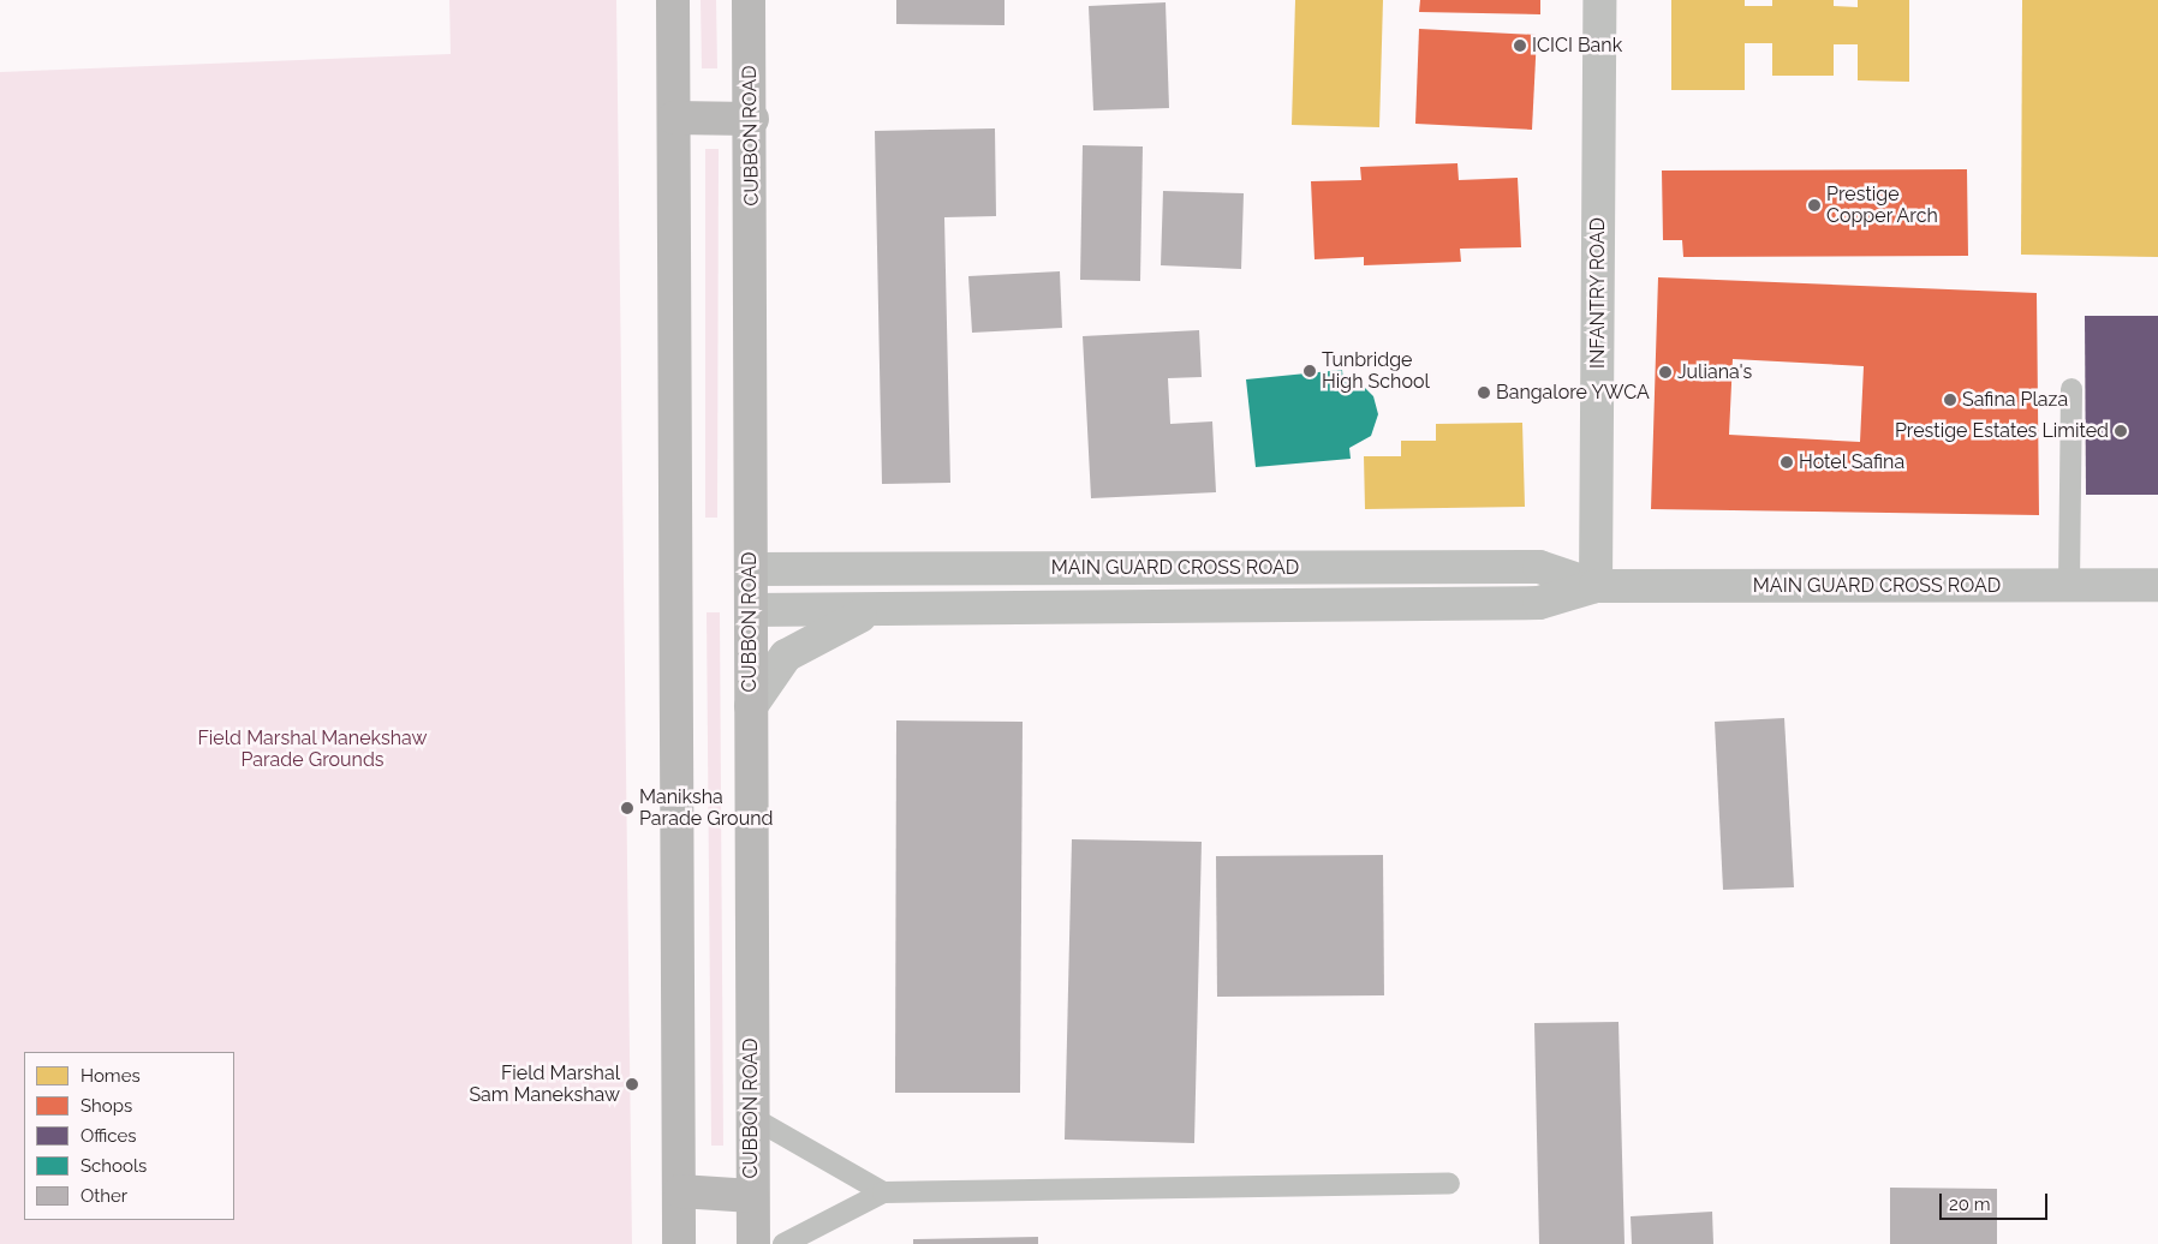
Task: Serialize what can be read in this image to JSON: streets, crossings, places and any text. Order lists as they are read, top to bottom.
{
  "streets": {
    "main road": ["CUBBON ROAD"],
    "street": ["INFANTRY ROAD", "MAIN GUARD CROSS ROAD"]
  },
  "crossings": [
    ["CUBBON ROAD", "MAIN GUARD CROSS ROAD"],
    ["INFANTRY ROAD", "MAIN GUARD CROSS ROAD"]
  ],
  "parks": ["Field Marshal Manekshaw Parade Grounds"],
  "places": [
    "ICICI Bank",
    "Prestige Copper Arch",
    "Tunbridge High School",
    "Juliana's",
    "Bangalore YWCA",
    "Safina Plaza",
    "Prestige Estates Limited",
    "Hotel Safina",
    "Maniksha Parade Ground",
    "Field Marshal Sam Manekshaw"
  ],
  "legend": [
    "Homes",
    "Shops",
    "Offices",
    "Schools",
    "Other"
  ],
  "scale_bar": "20 m"
}
